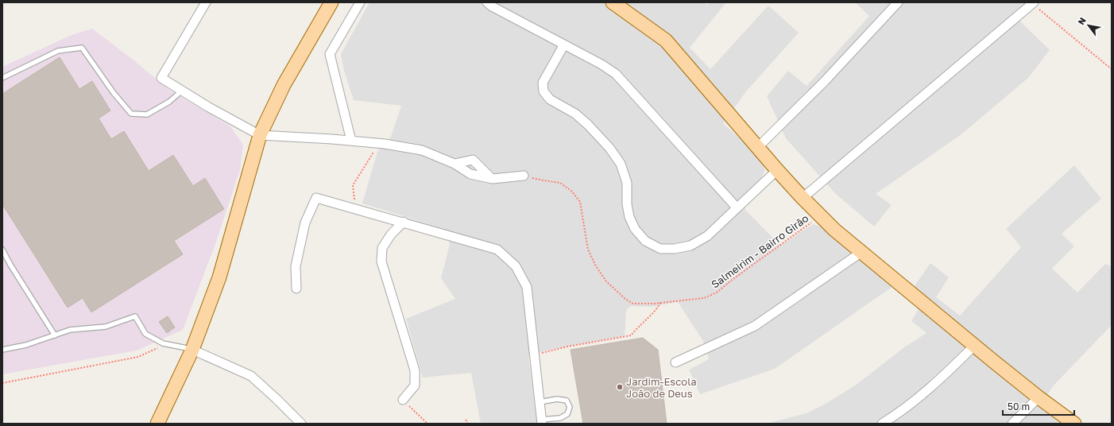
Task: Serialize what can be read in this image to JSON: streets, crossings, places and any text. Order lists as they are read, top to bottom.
{
  "streets": {
    "path": ["Salmeirim - Bairro Girão"]
  },
  "places": ["Jardim-Escola João de Deus"],
  "scale_bar": "50 m",
  "north": "top left"
}
